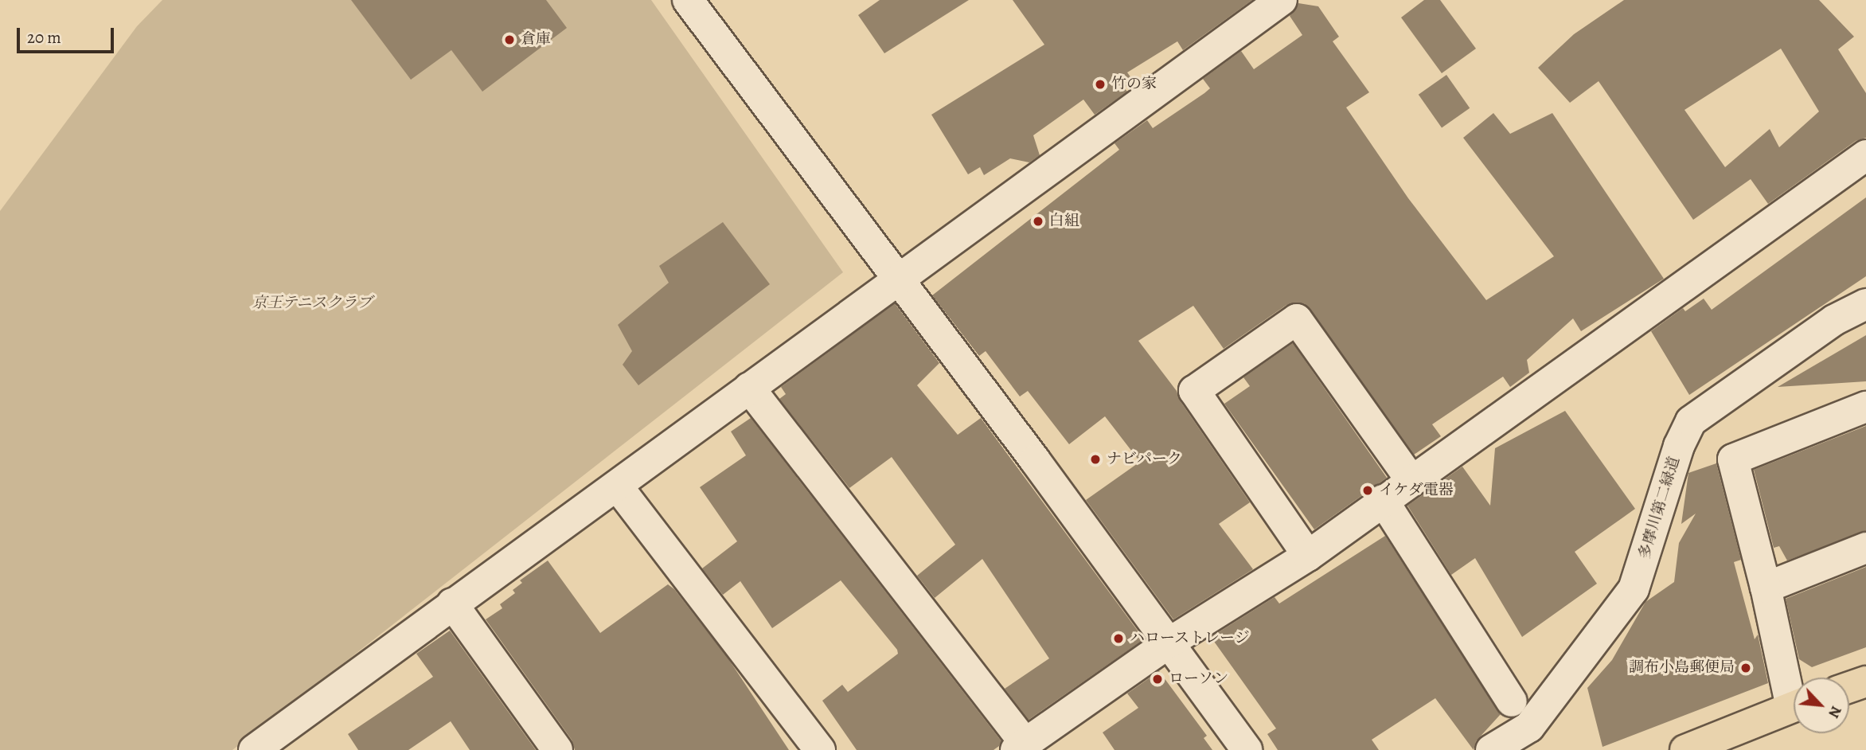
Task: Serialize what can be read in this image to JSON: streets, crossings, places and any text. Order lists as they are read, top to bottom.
{
  "streets": {
    "street": ["多摩川第二緑道"]
  },
  "parks": ["京王テニスクラブ"],
  "places": [
    "倉庫",
    "竹の家",
    "白組",
    "ナビパーク",
    "イケダ電器",
    "ハローストレージ",
    "調布小島郵便局",
    "ローソン"
  ],
  "scale_bar": "20 m",
  "north": "bottom right"
}
